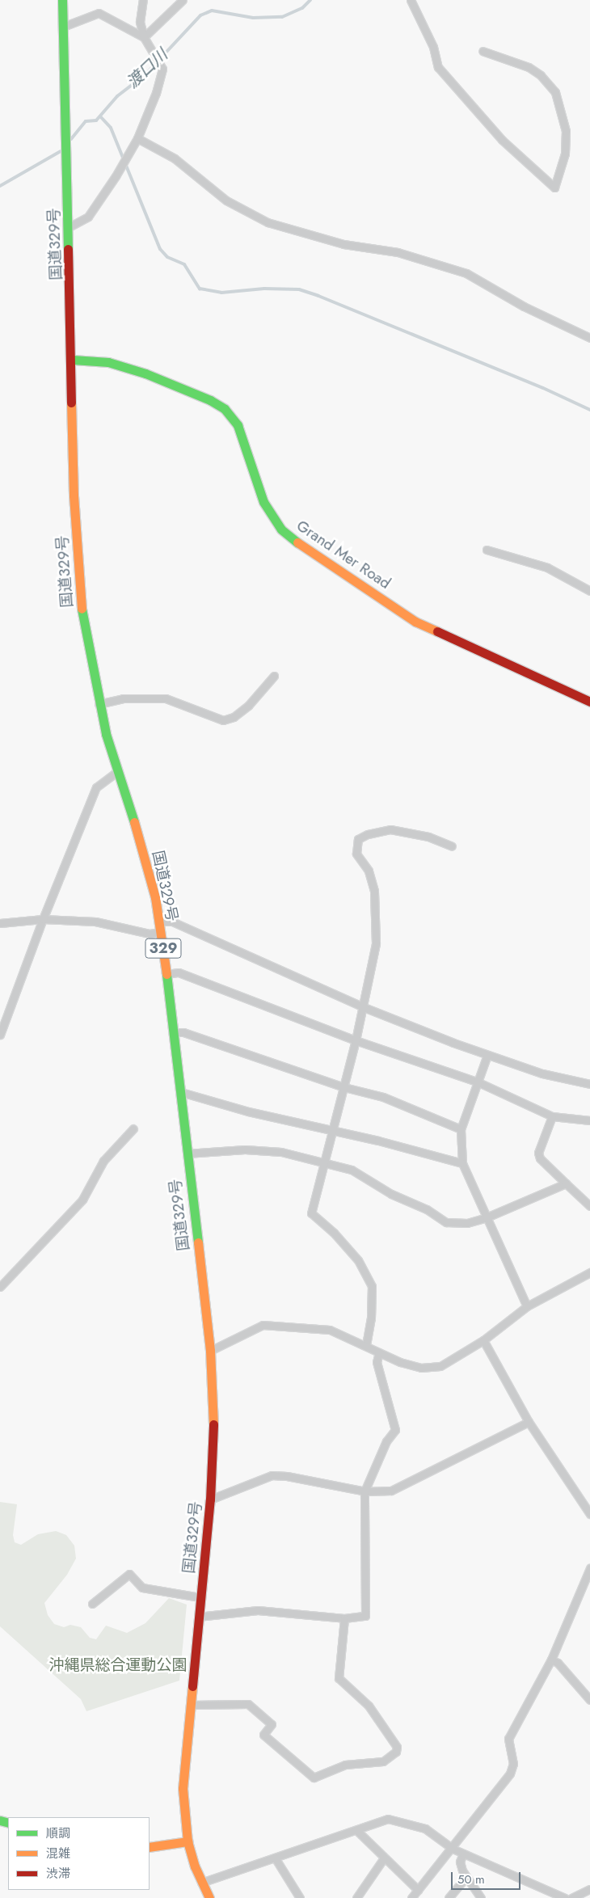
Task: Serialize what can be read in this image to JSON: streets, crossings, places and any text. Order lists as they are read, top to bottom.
{
  "streets": {
    "main road": ["国道329号", "Grand Mer Road", "329"]
  },
  "crossings": [
    ["国道329号", "Grand Mer Road"]
  ],
  "water": ["渡口川"],
  "parks": ["沖縄県総合運動公園"],
  "legend": ["順調", "混雑", "渋滞"],
  "scale_bar": "50 m"
}
